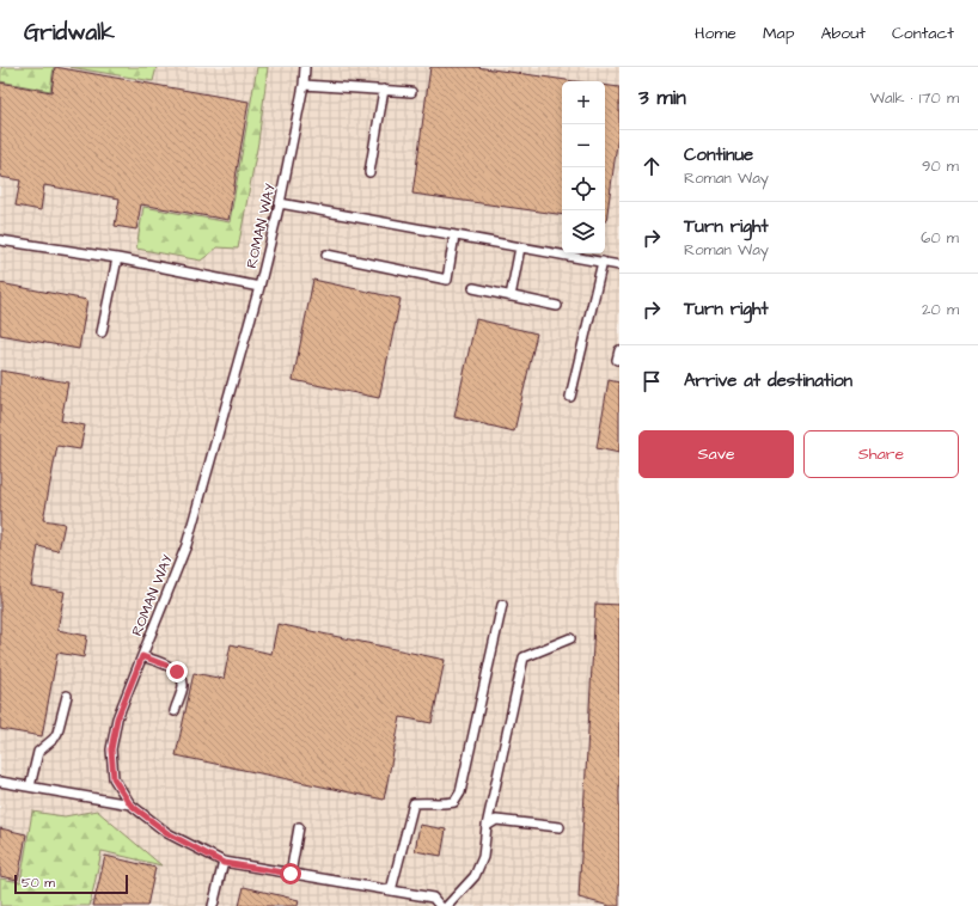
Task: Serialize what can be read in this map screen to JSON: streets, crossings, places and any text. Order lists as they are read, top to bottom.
{
  "streets": {
    "lane": ["ROMAN WAY"]
  },
  "scale_bar": "50 m",
  "page": {
    "header": "Gridwalk",
    "nav": [
      "Home",
      "Map",
      "About",
      "Contact"
    ],
    "heading": ["3 min", "Walk · 170 m"],
    "map_buttons": ["+", "−"],
    "list": [
      ["Continue", "Roman Way", "90 m"],
      ["Turn right", "Roman Way", "60 m"],
      ["Turn right", "20 m"],
      "Arrive at destination"
    ],
    "buttons": ["Save", "Share"],
    "scale": "50 m"
  }
}
